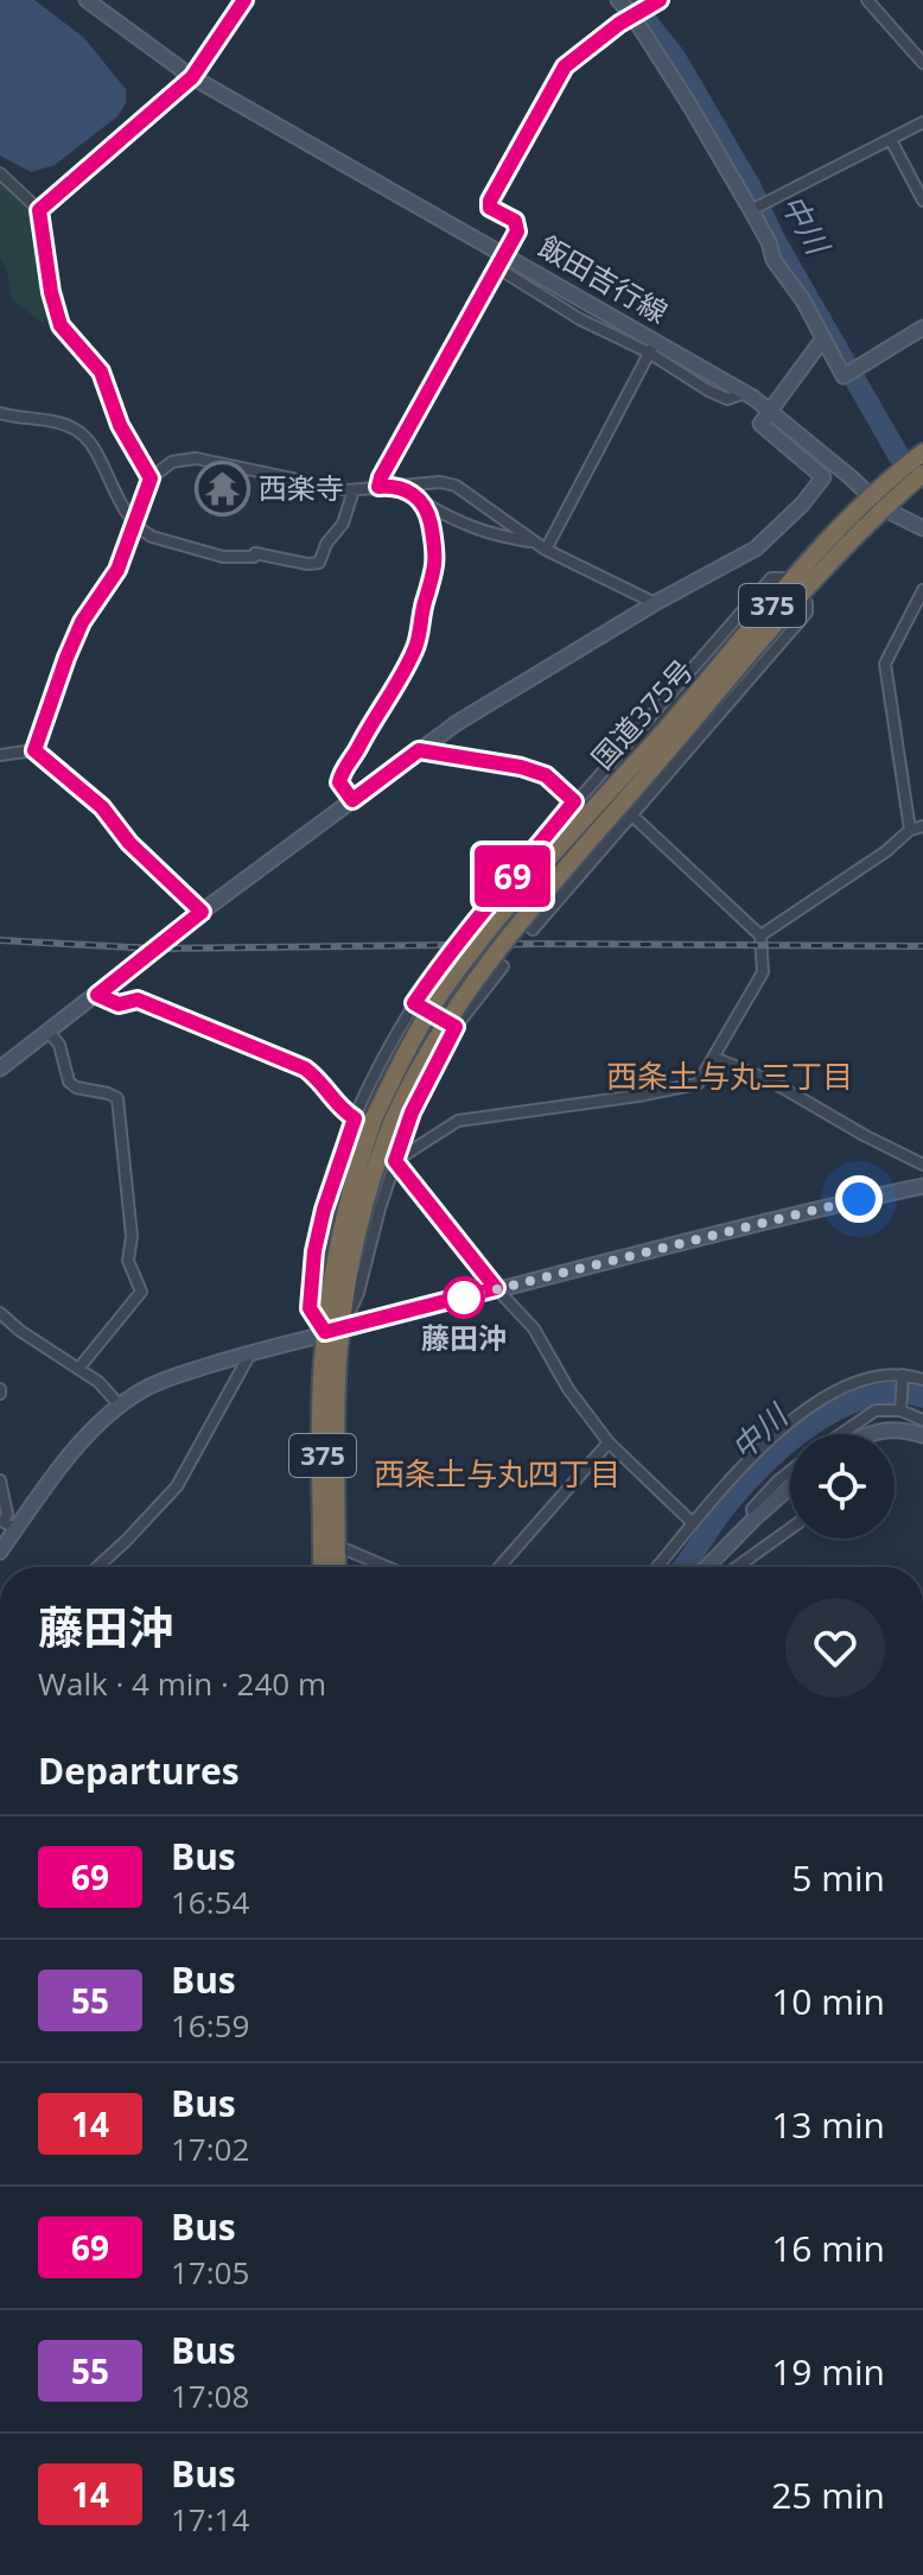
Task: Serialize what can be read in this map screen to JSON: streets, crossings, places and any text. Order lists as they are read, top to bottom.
{
  "streets": {
    "highway": ["375", "国道375号"],
    "street": ["飯田吉行線"]
  },
  "crossings": [
    ["飯田吉行線", "国道375号"]
  ],
  "districts": ["西条土与丸三丁目", "西条土与丸四丁目"],
  "water": ["中川"],
  "places": {
    "temple": ["西楽寺"],
    "other": ["藤田沖"]
  },
  "lines": ["bus line 69"],
  "page": {
    "on_map": "69",
    "heading": [
      ["藤田沖", "Walk · 4 min · 240 m"],
      "Departures"
    ],
    "list": [
      {
        "mark": "69",
        "name": "Bus",
        "note": "16:54",
        "value": "5 min"
      },
      {
        "mark": "55",
        "name": "Bus",
        "note": "16:59",
        "value": "10 min"
      },
      {
        "mark": "14",
        "name": "Bus",
        "note": "17:02",
        "value": "13 min"
      },
      {
        "mark": "69",
        "name": "Bus",
        "note": "17:05",
        "value": "16 min"
      },
      {
        "mark": "55",
        "name": "Bus",
        "note": "17:08",
        "value": "19 min"
      },
      {
        "mark": "14",
        "name": "Bus",
        "note": "17:14",
        "value": "25 min"
      }
    ]
  }
}
